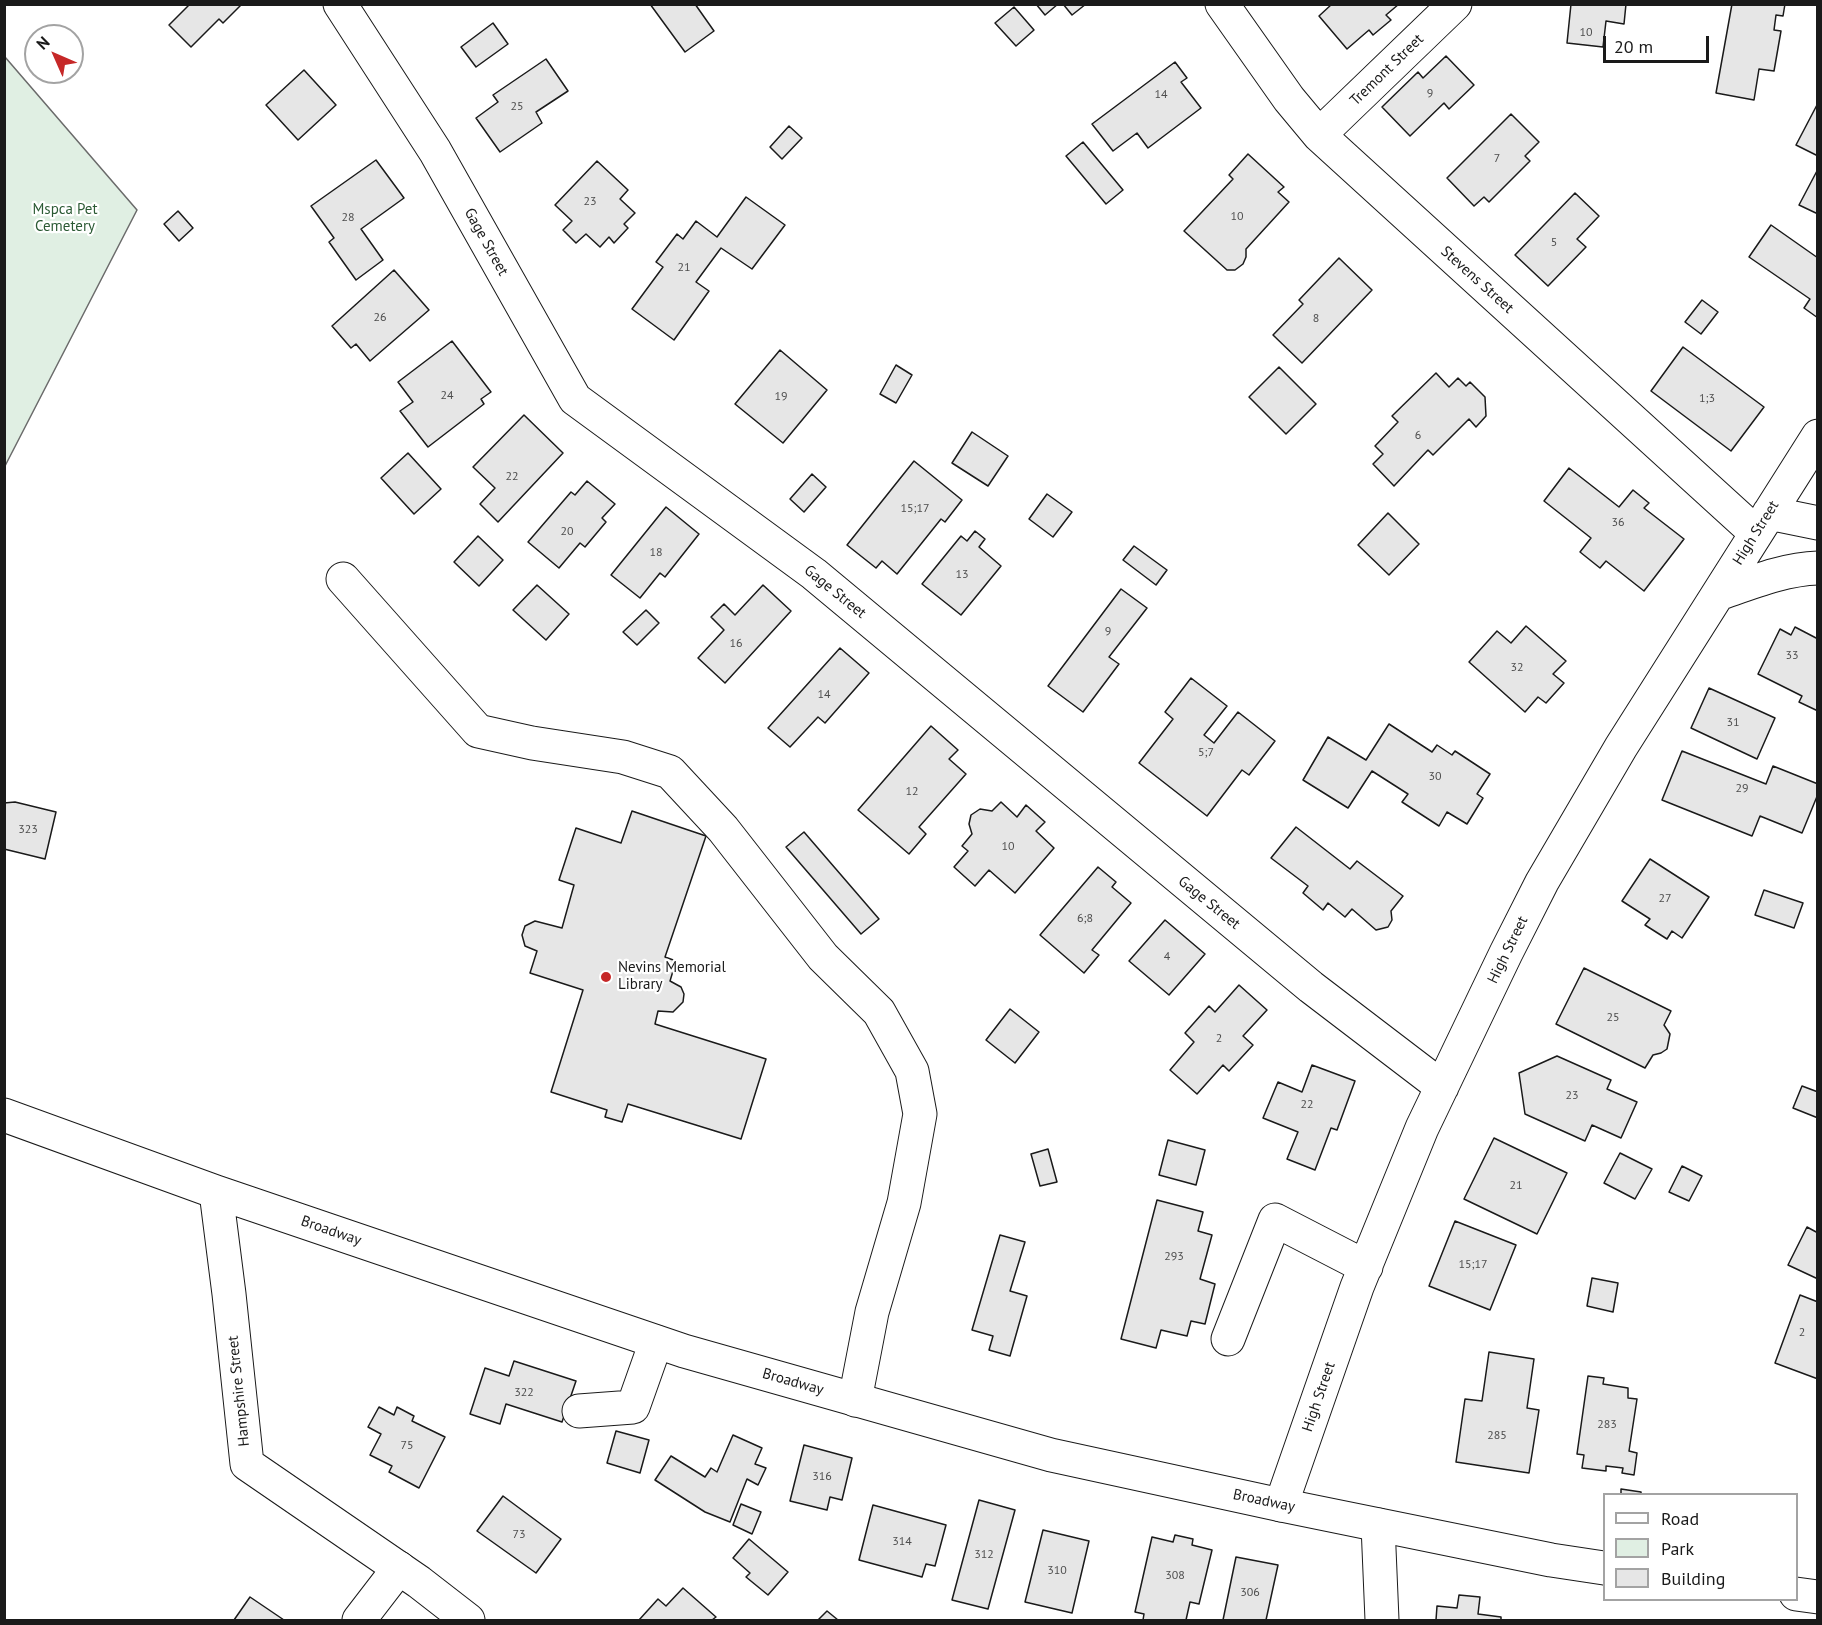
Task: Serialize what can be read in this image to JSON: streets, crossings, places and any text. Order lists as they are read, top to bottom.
{
  "streets": {
    "street": [
      "Tremont Street",
      "Gage Street",
      "Stevens Street",
      "High Street",
      "Broadway",
      "Hampshire Street"
    ]
  },
  "crossings": [
    ["Tremont Street", "Stevens Street"],
    ["Gage Street", "High Street"],
    ["Stevens Street", "High Street"],
    ["High Street", "Broadway"],
    ["Broadway", "Hampshire Street"]
  ],
  "parks": ["Mspca Pet Cemetery"],
  "places": ["Nevins Memorial Library"],
  "house_numbers": [
    "10",
    "9",
    "14",
    "25",
    "7",
    "23",
    "10",
    "28",
    "5",
    "21",
    "26",
    "8",
    "24",
    "19",
    "1;3",
    "6",
    "22",
    "15;17",
    "36",
    "20",
    "18",
    "13",
    "9",
    "16",
    "33",
    "32",
    "14",
    "31",
    "5;7",
    "30",
    "29",
    "12",
    "323",
    "10",
    "27",
    "6;8",
    "4",
    "25",
    "2",
    "23",
    "22",
    "21",
    "293",
    "15;17",
    "2",
    "322",
    "283",
    "285",
    "75",
    "316",
    "73",
    "314",
    "312",
    "310",
    "308",
    "306"
  ],
  "legend": ["Road", "Park", "Building"],
  "scale_bar": "20 m",
  "north": "top left"
}
